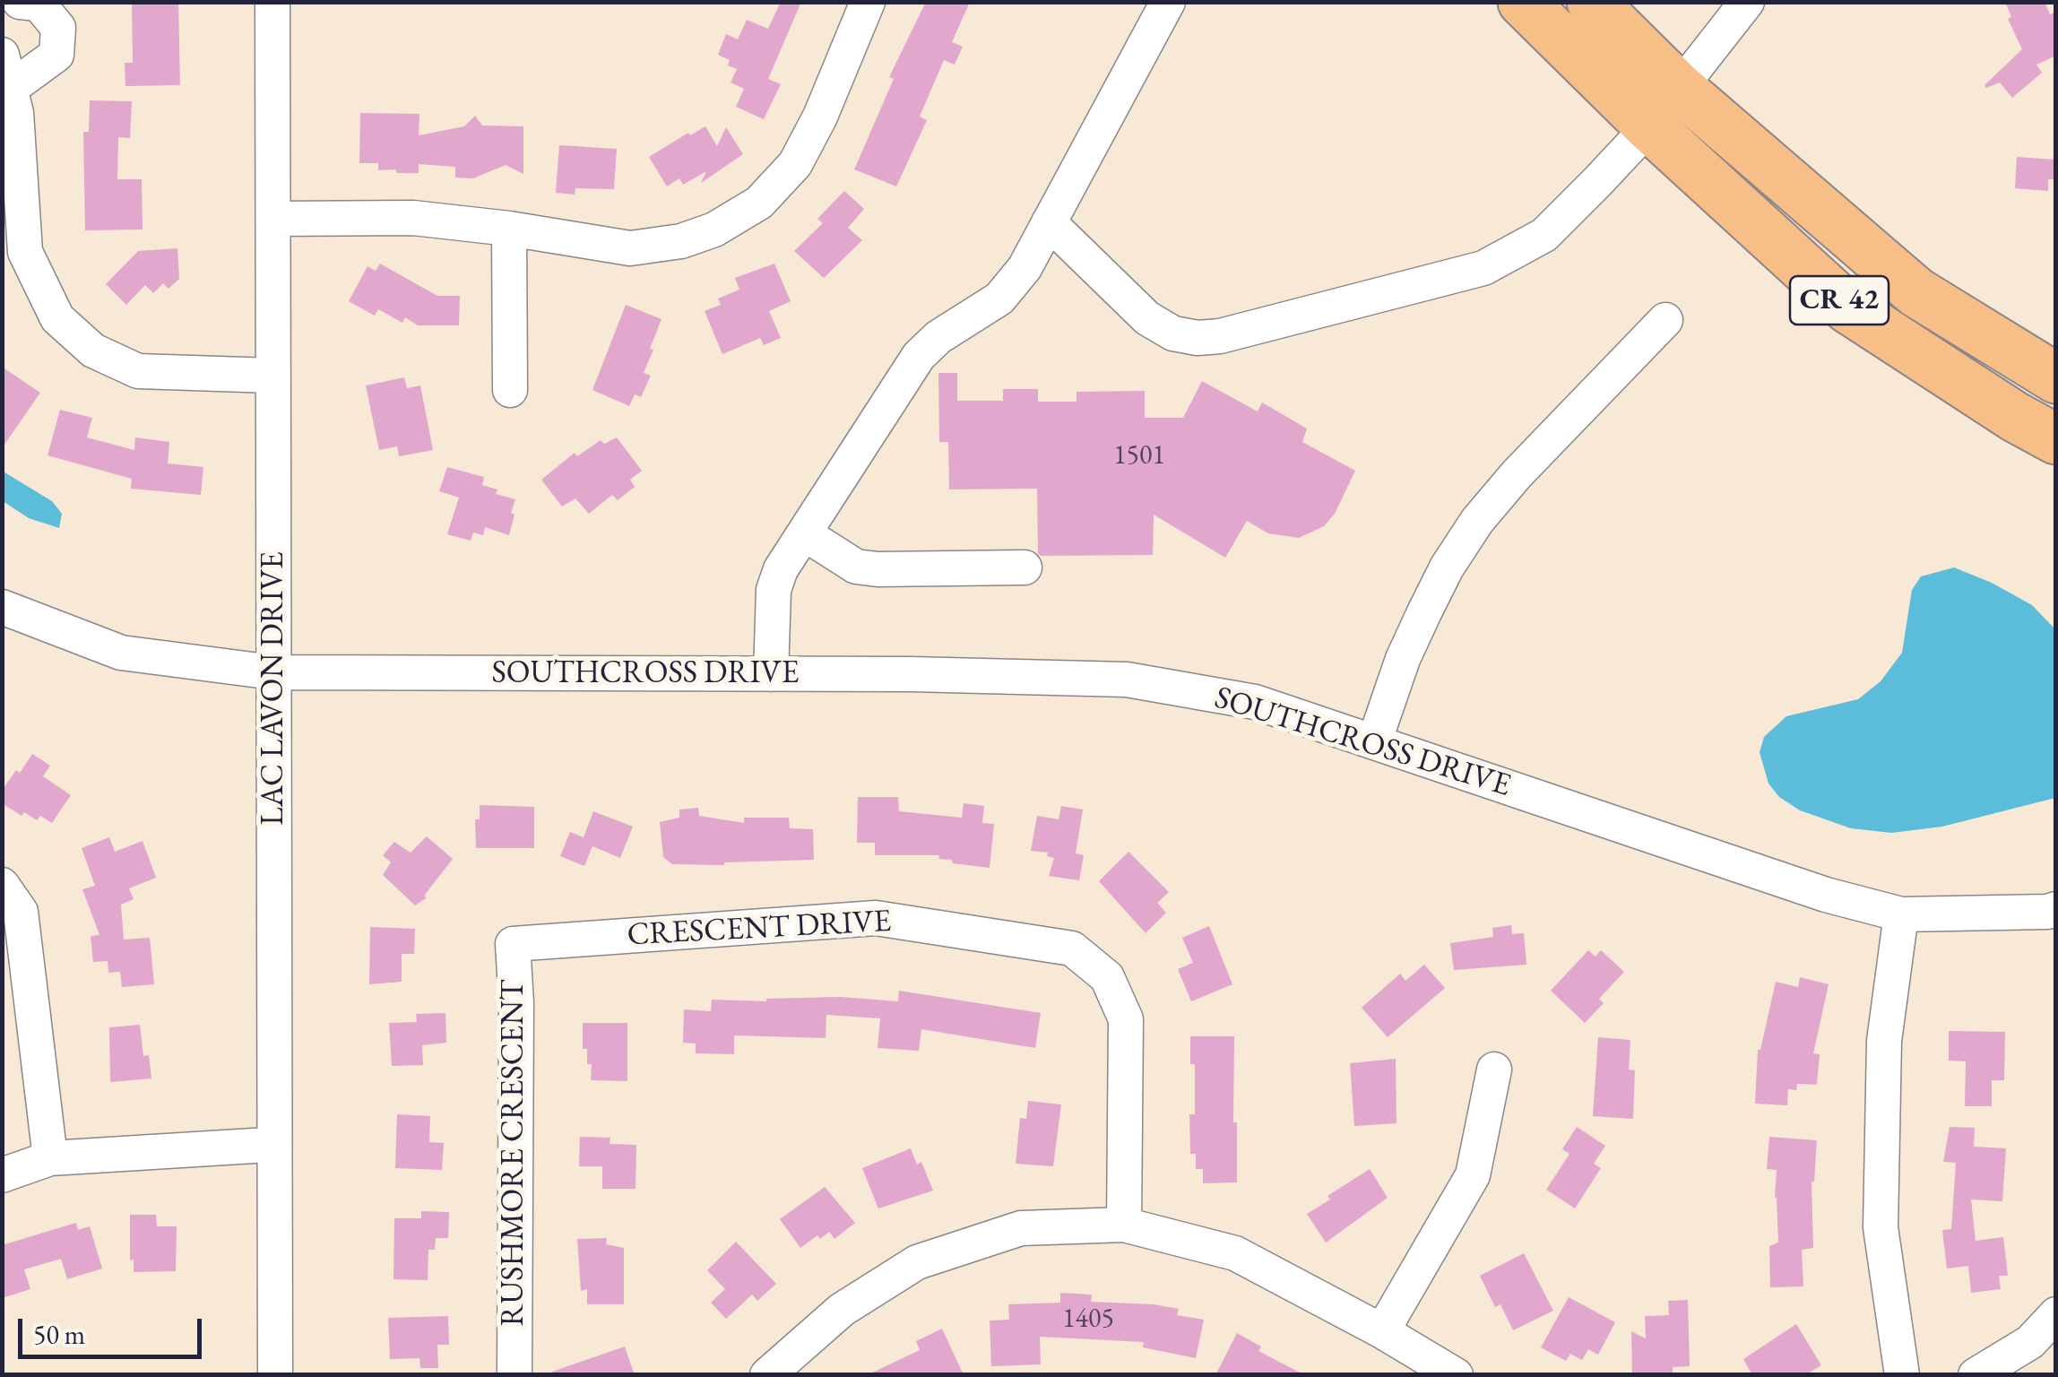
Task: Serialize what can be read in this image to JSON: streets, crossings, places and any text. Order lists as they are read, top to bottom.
{
  "streets": {
    "highway": ["CR 42"],
    "street": [
      "SOUTHCROSS DRIVE",
      "LAC LAVON DRIVE",
      "CRESCENT DRIVE",
      "RUSHMORE CRESCENT"
    ]
  },
  "crossings": [
    ["SOUTHCROSS DRIVE", "LAC LAVON DRIVE"],
    ["CRESCENT DRIVE", "RUSHMORE CRESCENT"]
  ],
  "house_numbers": ["1501", "1405"],
  "scale_bar": "50 m"
}
